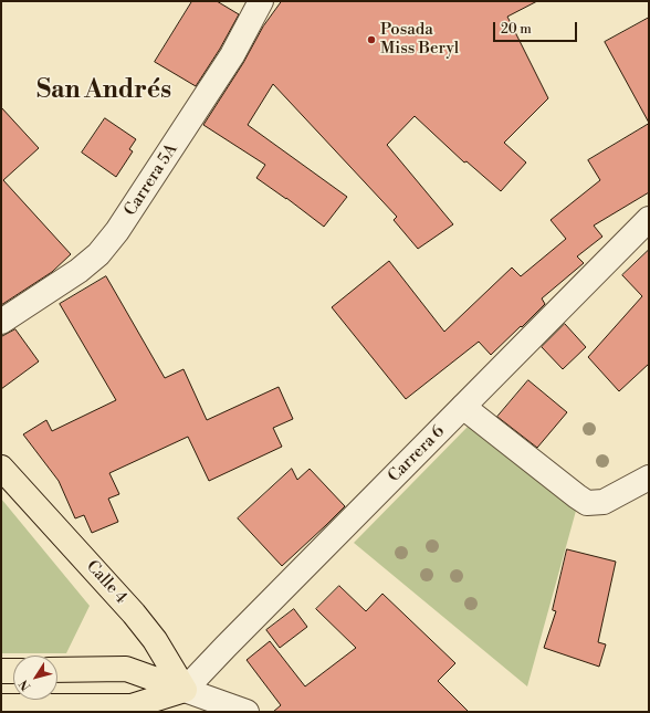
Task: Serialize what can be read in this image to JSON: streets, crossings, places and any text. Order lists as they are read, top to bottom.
{
  "streets": {
    "main road": ["Carrera 6", "Calle 4"],
    "street": ["Carrera 5A"]
  },
  "crossings": [
    ["Carrera 6", "Calle 4"]
  ],
  "districts": ["San Andrés"],
  "places": ["Posada Miss Beryl"],
  "scale_bar": "20 m",
  "north": "bottom left"
}
